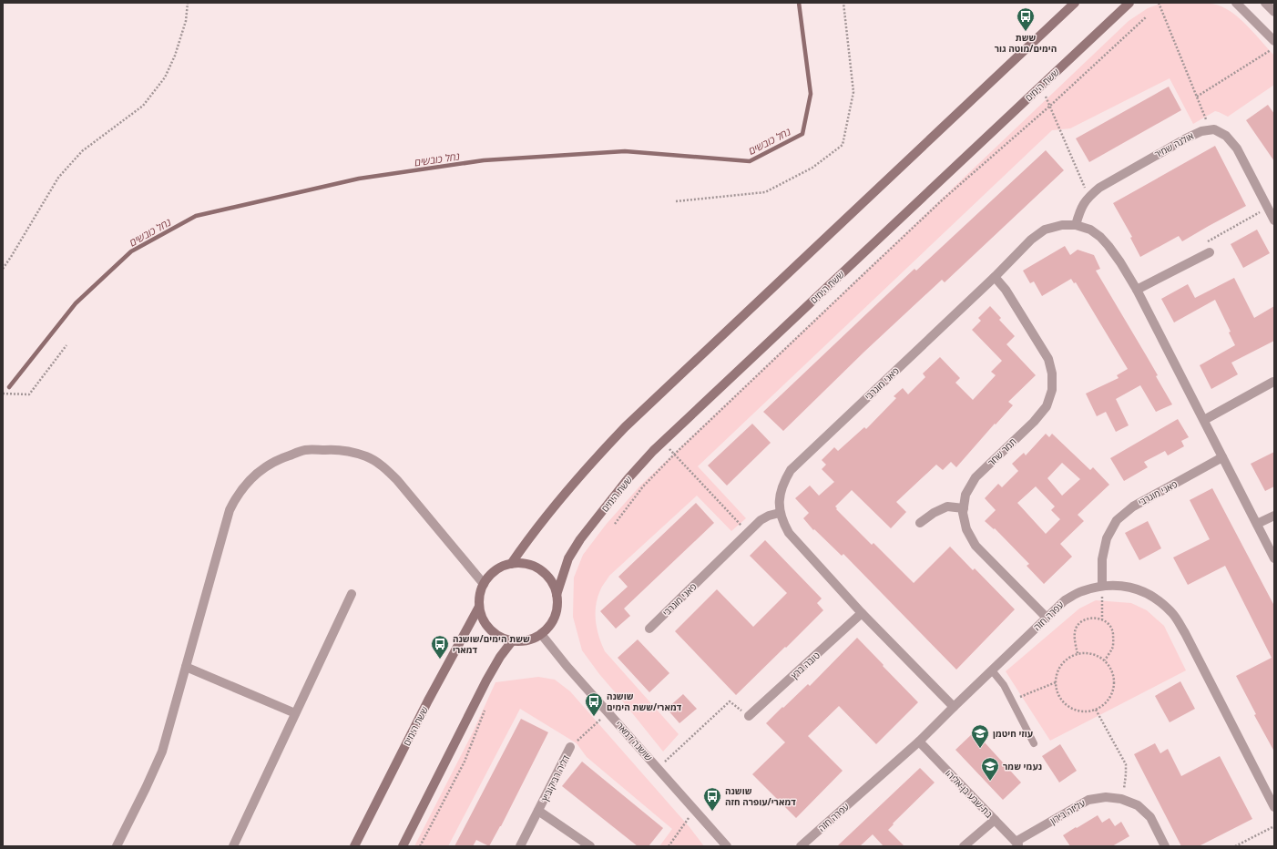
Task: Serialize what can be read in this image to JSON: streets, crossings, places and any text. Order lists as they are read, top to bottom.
{
  "streets": {
    "main road": ["ששת הימים"],
    "street": [
      "אולגה שמיר",
      "פאני מוגרבי",
      "תמר שחר",
      "עפרה חזה",
      "טובה ברץ",
      "שושנה דמארי",
      "'דליה רביקוביץ",
      "בת-שבע בן-אליהו",
      "עליזה בירון"
    ]
  },
  "crossings": [
    ["ששת הימים", "שושנה דמארי"],
    ["אולגה שמיר", "פאני מוגרבי"],
    ["פאני מוגרבי", "תמר שחר"],
    ["פאני מוגרבי", "עפרה חזה"],
    ["תמר שחר", "עפרה חזה"],
    ["עפרה חזה", "בת-שבע בן-אליהו"],
    ["בת-שבע בן-אליהו", "עליזה בירון"]
  ],
  "water": ["נחל כובשים"],
  "places": {
    "bus stop": [
      "ששת הימים/מוטה גור",
      "ששת הימים/שושנה דמארי",
      "שושנה דמארי/ששת הימים",
      "שושנה דמארי/עופרה חזה"
    ],
    "school or university": ["עוזי חיטמן", "נעמי שמר"]
  }
}
